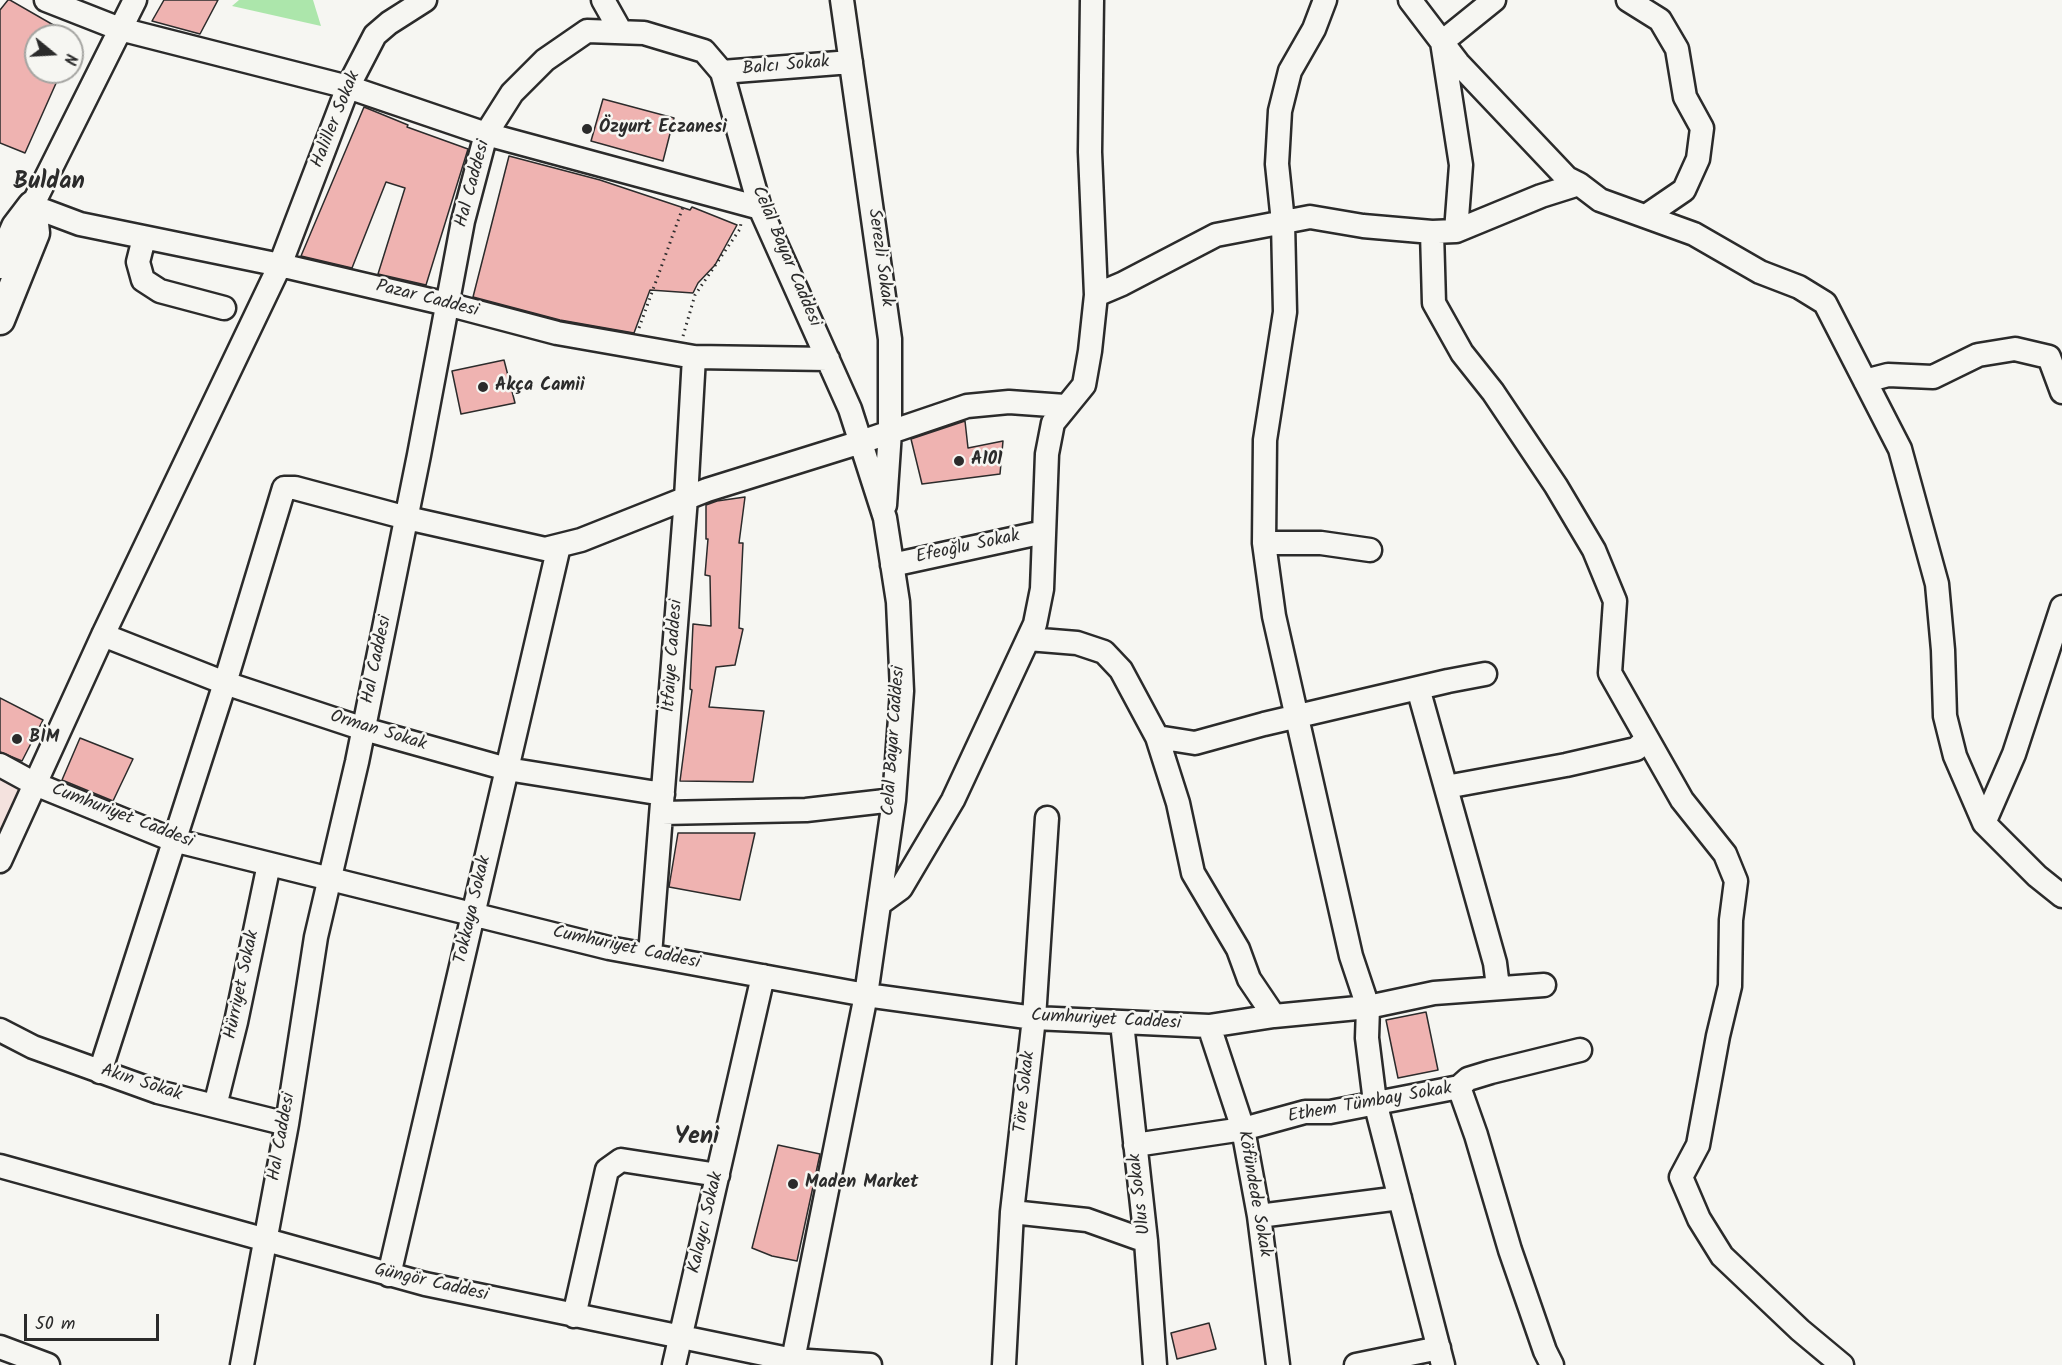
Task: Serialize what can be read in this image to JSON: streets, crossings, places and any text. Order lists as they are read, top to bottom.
{
  "streets": {
    "street": [
      "Balcı Sokak",
      "Haliller Sokak",
      "Hal Caddesi",
      "Celal Bayar Caddesi",
      "Serezli Sokak",
      "Pazar Caddesi",
      "Efeoğlu Sokak",
      "İtfaiye Caddesi",
      "Orman Sokak",
      "Cumhuriyet Caddesi",
      "Tokkaya Sokak",
      "Hürriyet Sokak",
      "Akın Sokak",
      "Töre Sokak",
      "Ethem Tümbay Sokak",
      "Ulus Sokak",
      "Köfündede Sokak",
      "Kalaycı Sokak",
      "Güngör Caddesi"
    ]
  },
  "crossings": [
    ["Balcı Sokak", "Celal Bayar Caddesi"],
    ["Balcı Sokak", "Serezli Sokak"],
    ["Haliller Sokak", "Pazar Caddesi"],
    ["Haliller Sokak", "Orman Sokak"],
    ["Haliller Sokak", "Cumhuriyet Caddesi"],
    ["Hal Caddesi", "Celal Bayar Caddesi"],
    ["Hal Caddesi", "Pazar Caddesi"],
    ["Hal Caddesi", "Orman Sokak"],
    ["Hal Caddesi", "Cumhuriyet Caddesi"],
    ["Hal Caddesi", "Akın Sokak"],
    ["Hal Caddesi", "Güngör Caddesi"],
    ["Celal Bayar Caddesi", "Serezli Sokak"],
    ["Celal Bayar Caddesi", "Pazar Caddesi"],
    ["Celal Bayar Caddesi", "Efeoğlu Sokak"],
    ["Celal Bayar Caddesi", "Orman Sokak"],
    ["Celal Bayar Caddesi", "Cumhuriyet Caddesi"],
    ["Celal Bayar Caddesi", "Güngör Caddesi"],
    ["Pazar Caddesi", "İtfaiye Caddesi"],
    ["İtfaiye Caddesi", "Orman Sokak"],
    ["İtfaiye Caddesi", "Cumhuriyet Caddesi"],
    ["Orman Sokak", "Tokkaya Sokak"],
    ["Cumhuriyet Caddesi", "Tokkaya Sokak"],
    ["Cumhuriyet Caddesi", "Hürriyet Sokak"],
    ["Cumhuriyet Caddesi", "Töre Sokak"],
    ["Cumhuriyet Caddesi", "Ulus Sokak"],
    ["Cumhuriyet Caddesi", "Köfündede Sokak"],
    ["Cumhuriyet Caddesi", "Kalaycı Sokak"],
    ["Tokkaya Sokak", "Güngör Caddesi"],
    ["Hürriyet Sokak", "Akın Sokak"],
    ["Ethem Tümbay Sokak", "Ulus Sokak"],
    ["Ethem Tümbay Sokak", "Köfündede Sokak"],
    ["Kalaycı Sokak", "Güngör Caddesi"]
  ],
  "districts": ["Buldan", "Yeni"],
  "places": [
    "Özyurt Eczanesi",
    "Akça Camii",
    "A101",
    "BİM",
    "Maden Market"
  ],
  "scale_bar": "50 m",
  "north": "right"
}
